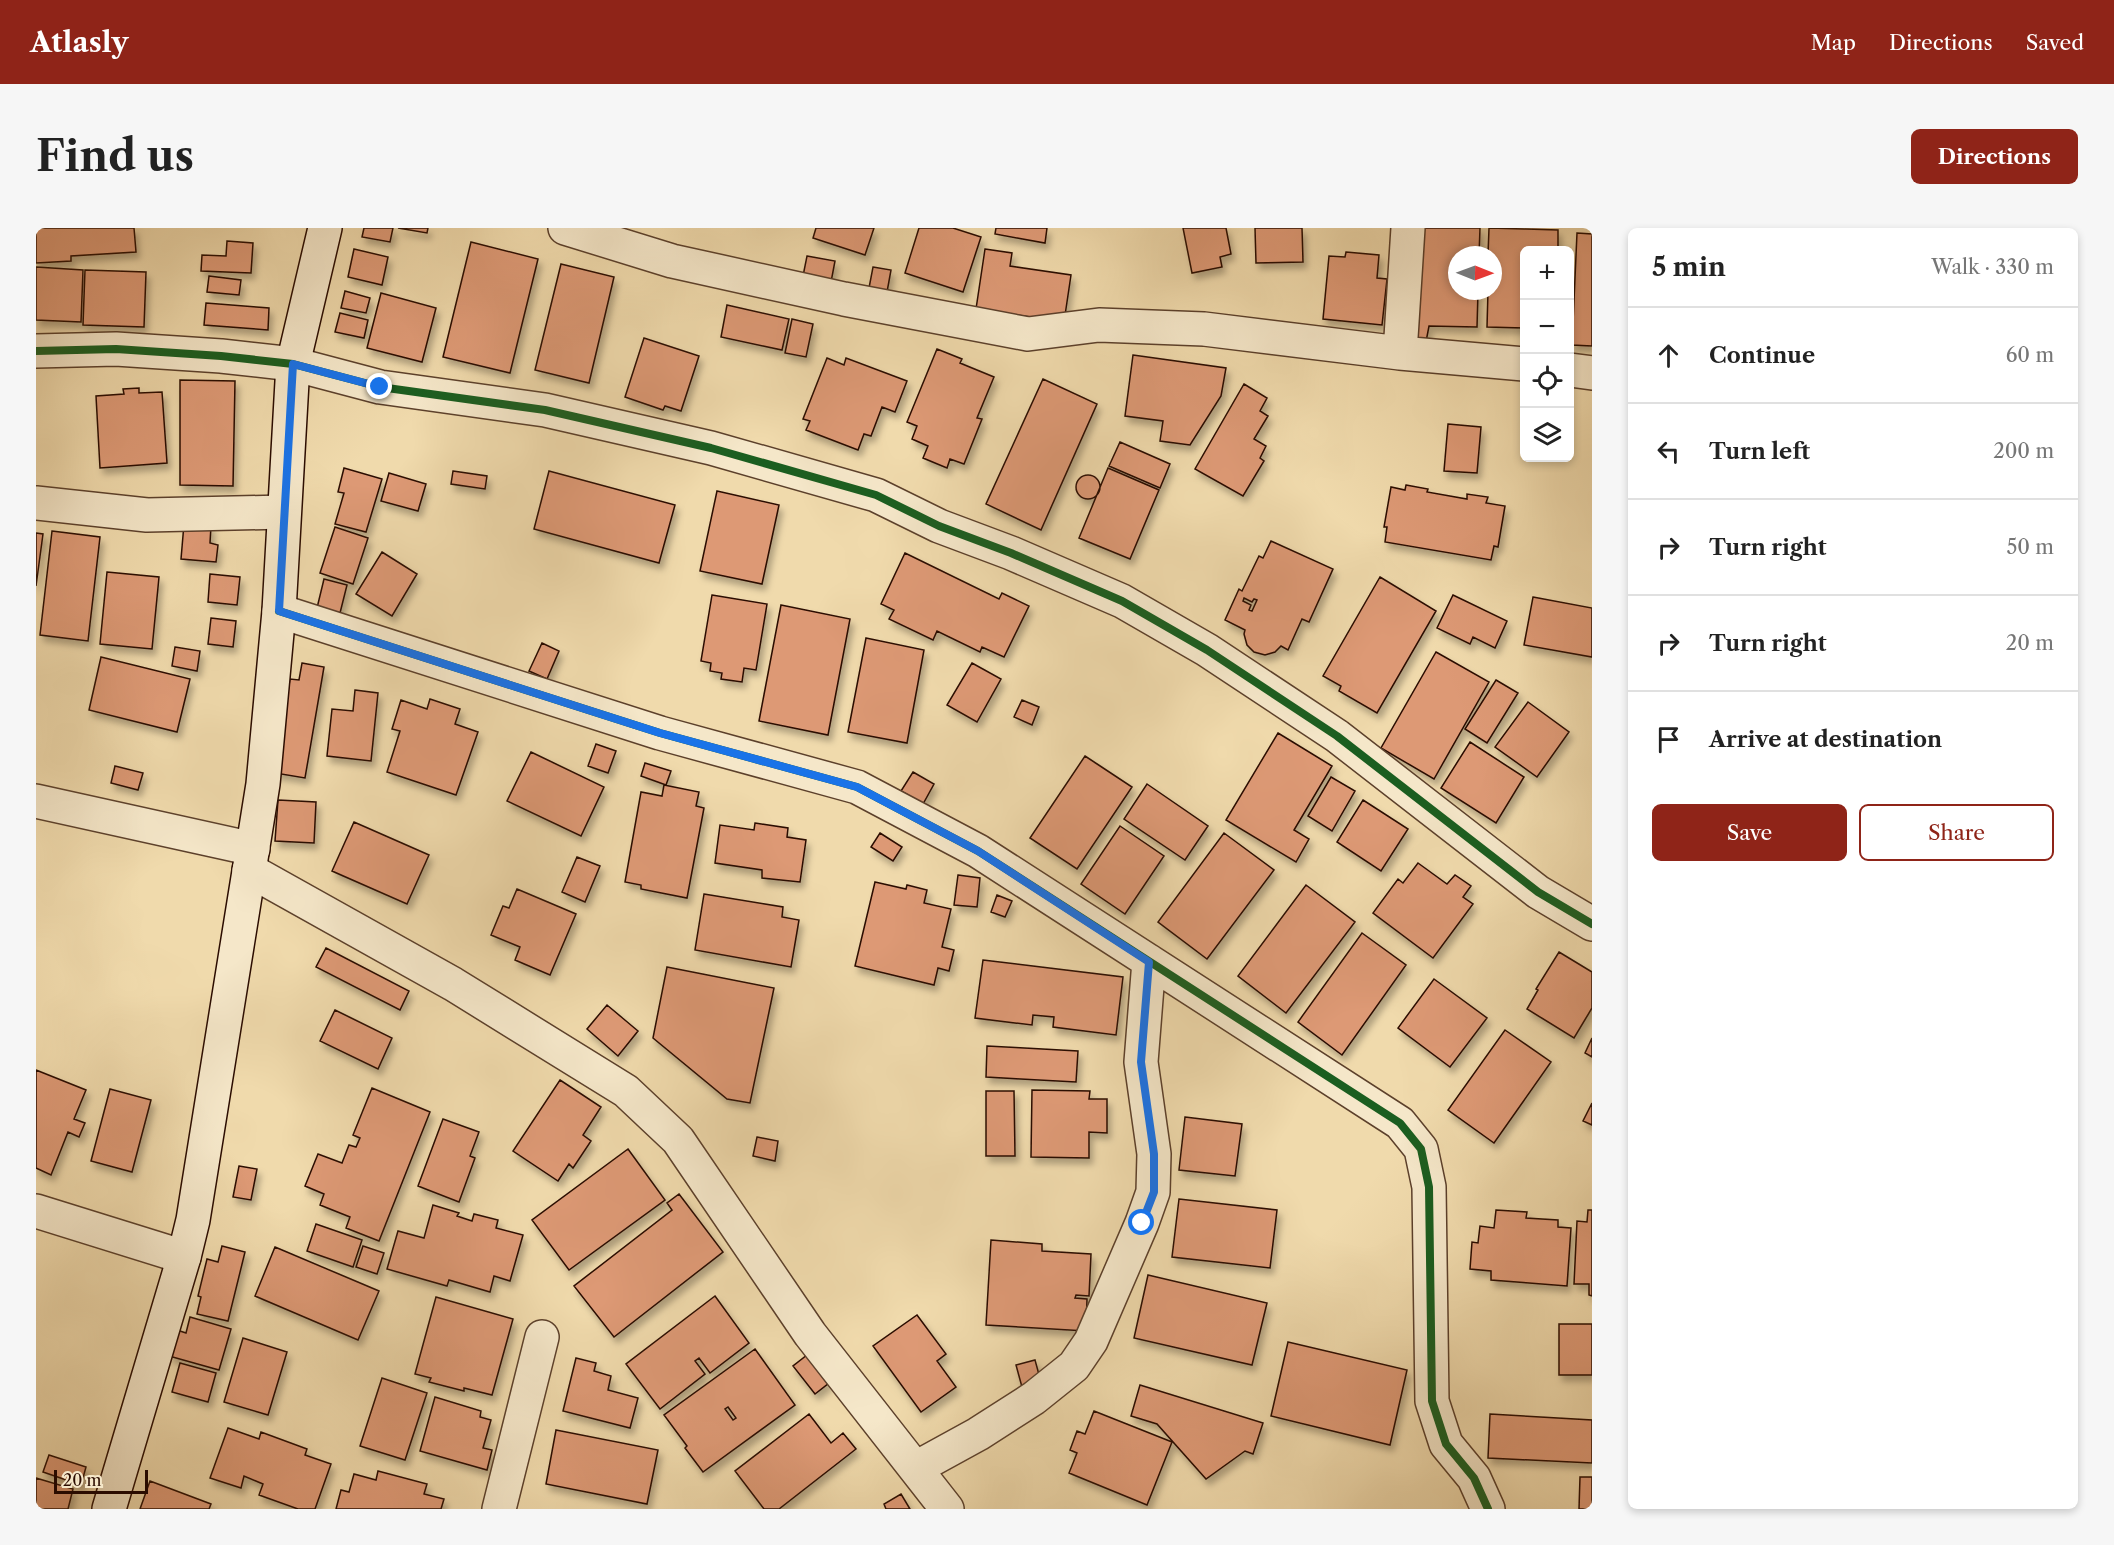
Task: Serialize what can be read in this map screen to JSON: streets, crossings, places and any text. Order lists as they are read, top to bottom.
{
  "scale_bar": "20 m",
  "north": "right",
  "page": {
    "header": "Atlasly",
    "nav": ["Map", "Directions", "Saved"],
    "buttons": [
      "Directions",
      ["Save", "Share"]
    ],
    "title": "Find us",
    "heading": ["5 min", "Walk · 330 m"],
    "map_buttons": ["+", "−"],
    "list": [
      ["Continue", "60 m"],
      ["Turn left", "200 m"],
      ["Turn right", "50 m"],
      ["Turn right", "20 m"],
      "Arrive at destination"
    ],
    "scale": "20 m"
  }
}
